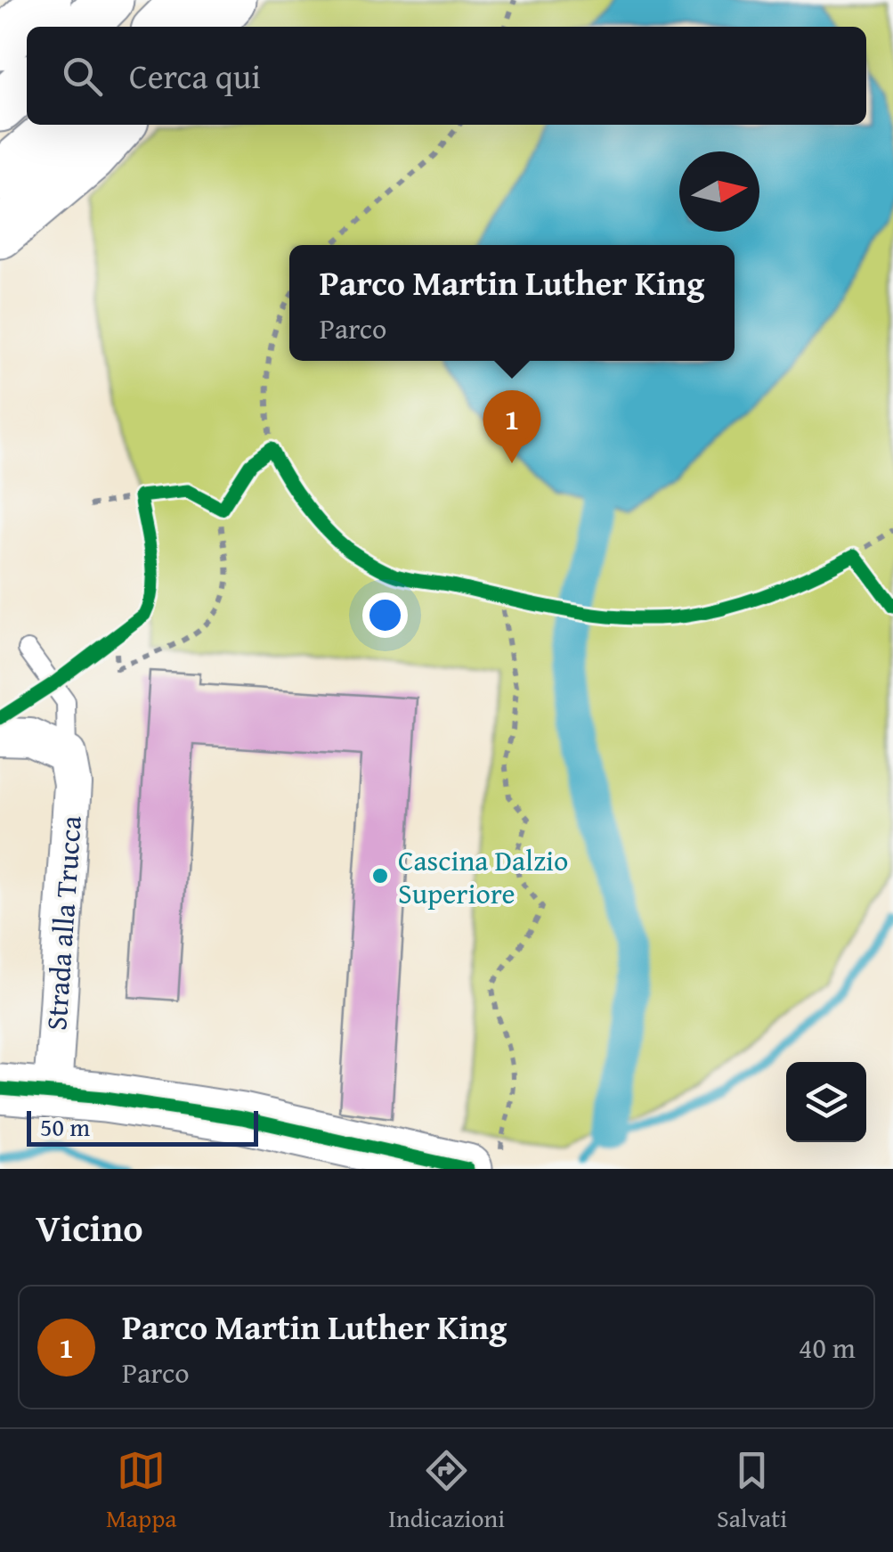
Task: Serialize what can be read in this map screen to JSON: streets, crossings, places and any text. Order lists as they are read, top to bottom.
{
  "streets": {
    "street": ["Strada alla Trucca"]
  },
  "places": ["Cascina Dalzio Superiore"],
  "scale_bar": "50 m",
  "north": "right",
  "page": {
    "search": "Cerca qui",
    "popup": ["Parco Martin Luther King", "Parco"],
    "pins": "1",
    "scale": "50 m",
    "heading": "Vicino",
    "list": [
      {
        "mark": "1",
        "name": "Parco Martin Luther King",
        "note": "Parco",
        "value": "40 m"
      }
    ],
    "nav": ["Mappa", "Indicazioni", "Salvati"]
  }
}
